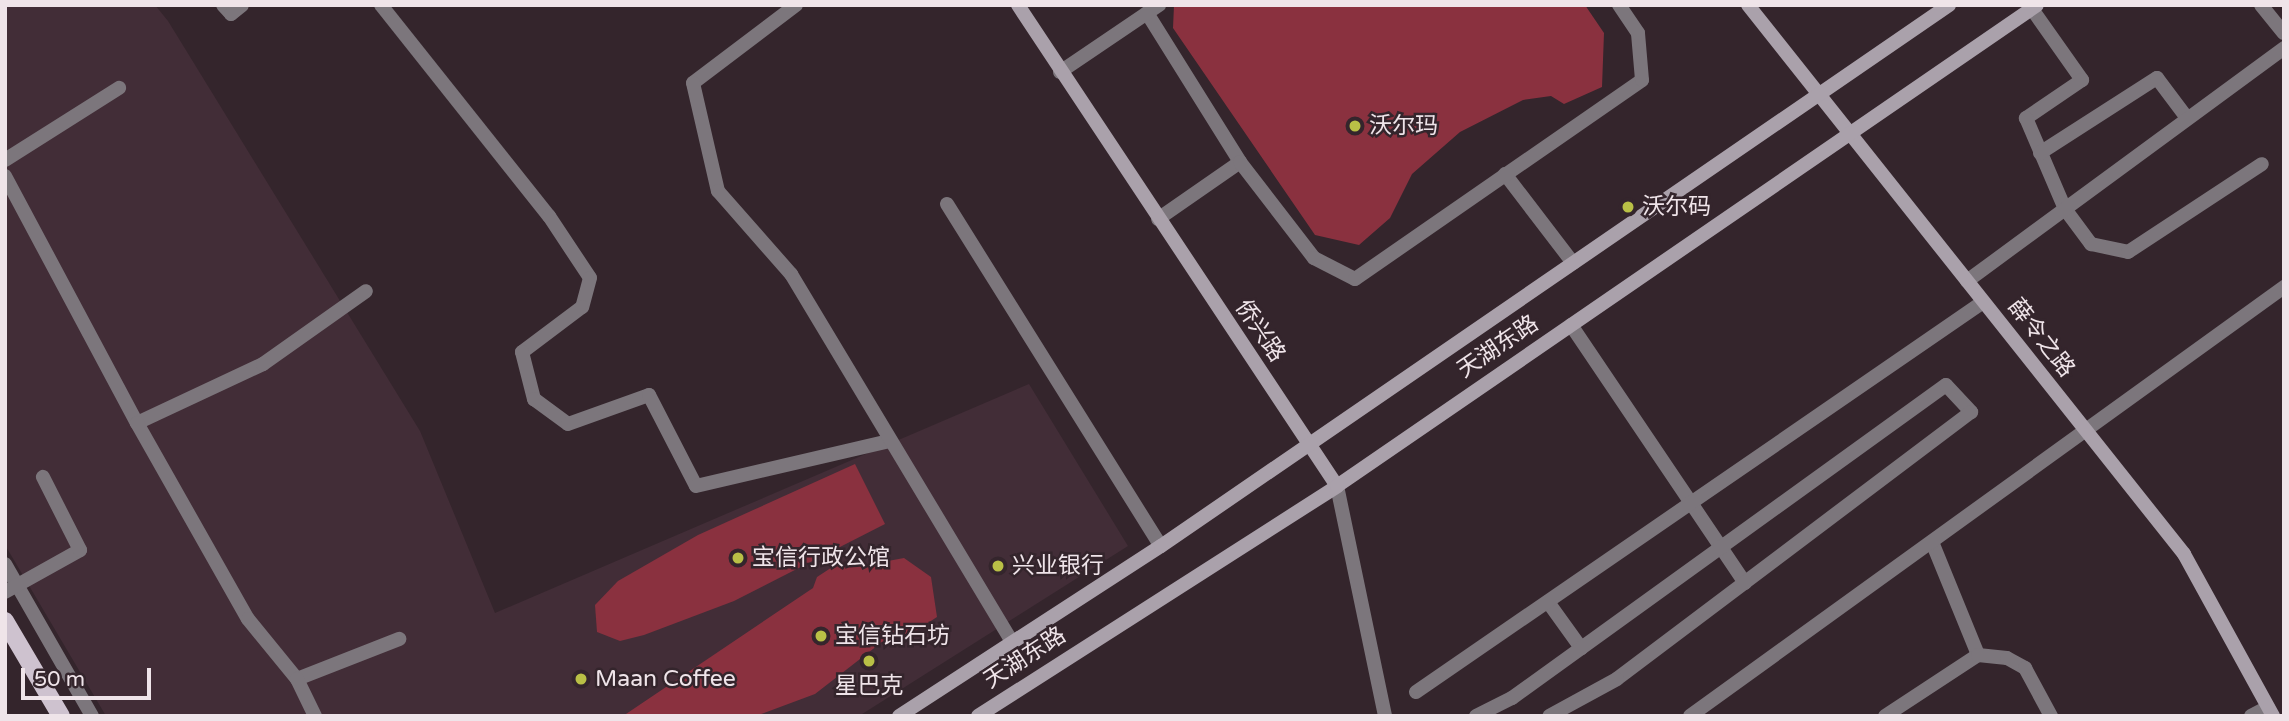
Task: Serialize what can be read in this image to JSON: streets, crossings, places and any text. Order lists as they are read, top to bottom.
{
  "streets": {
    "main road": ["侨兴路", "薛令之路", "天湖东路"]
  },
  "crossings": [
    ["侨兴路", "天湖东路"],
    ["薛令之路", "天湖东路"]
  ],
  "places": [
    "沃尔玛",
    "沃尔码",
    "宝信行政公馆",
    "兴业银行",
    "宝信钻石坊",
    "星巴克",
    "Maan Coffee"
  ],
  "scale_bar": "50 m"
}
